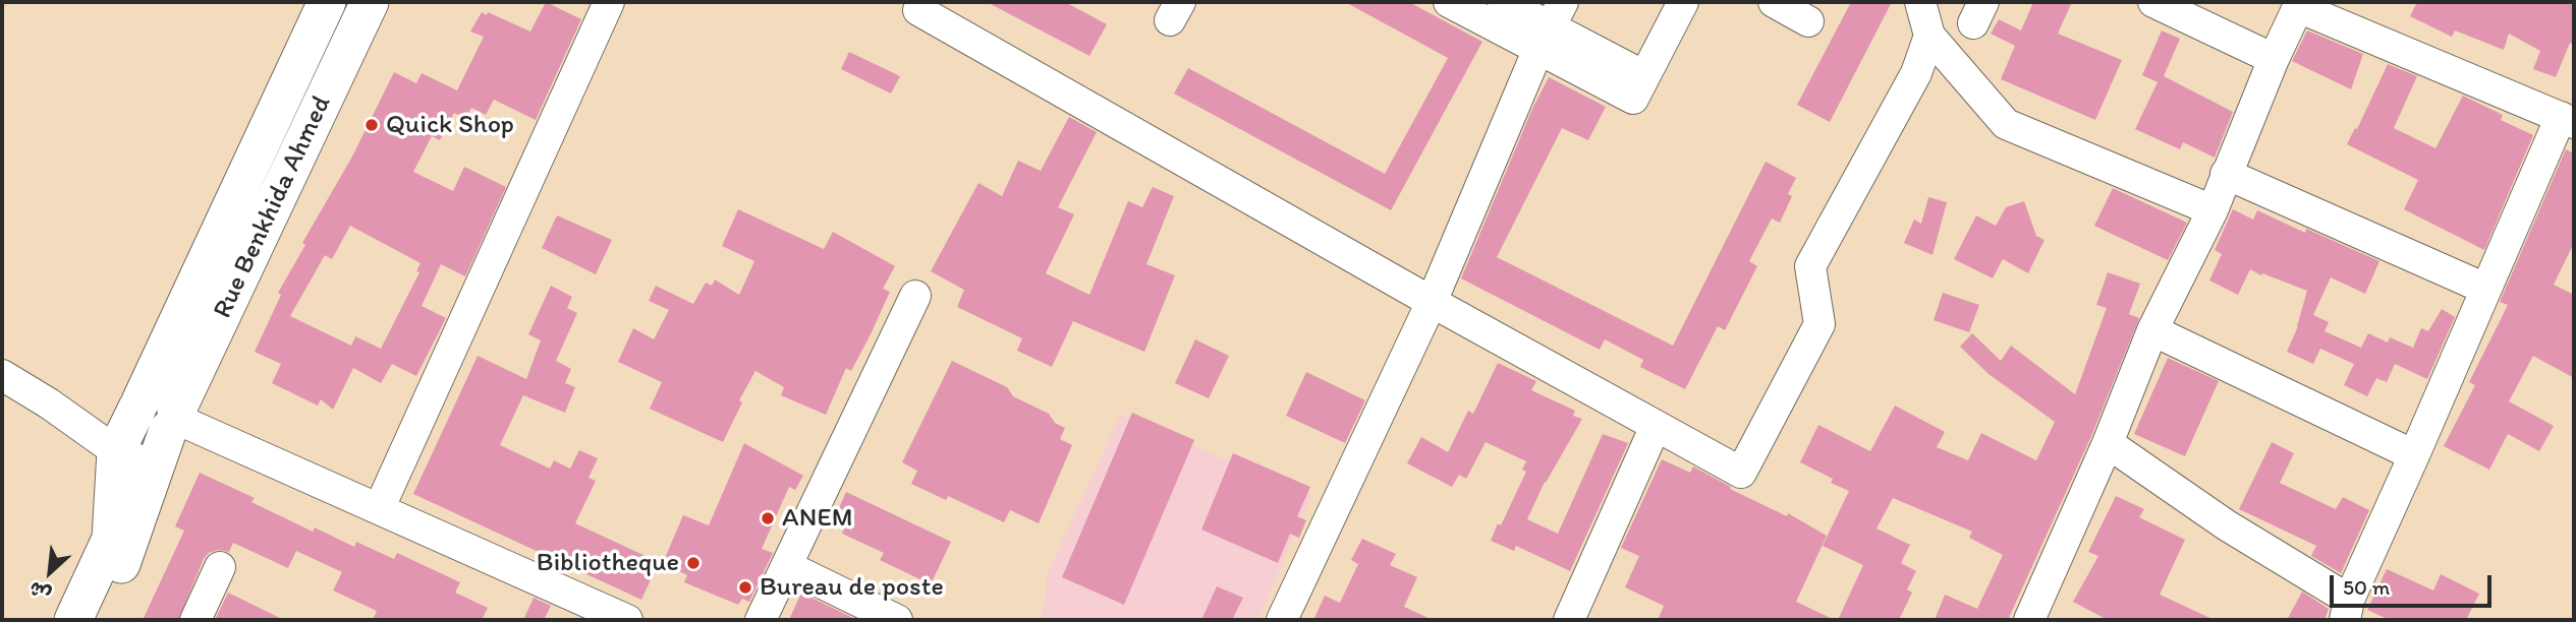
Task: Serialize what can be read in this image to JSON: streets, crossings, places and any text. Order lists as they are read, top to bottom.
{
  "streets": {
    "main road": ["Rue Benkhida Ahmed"]
  },
  "places": [
    "Quick Shop",
    "ANEM",
    "Bibliotheque",
    "Bureau de poste"
  ],
  "scale_bar": "50 m",
  "north": "bottom left"
}
